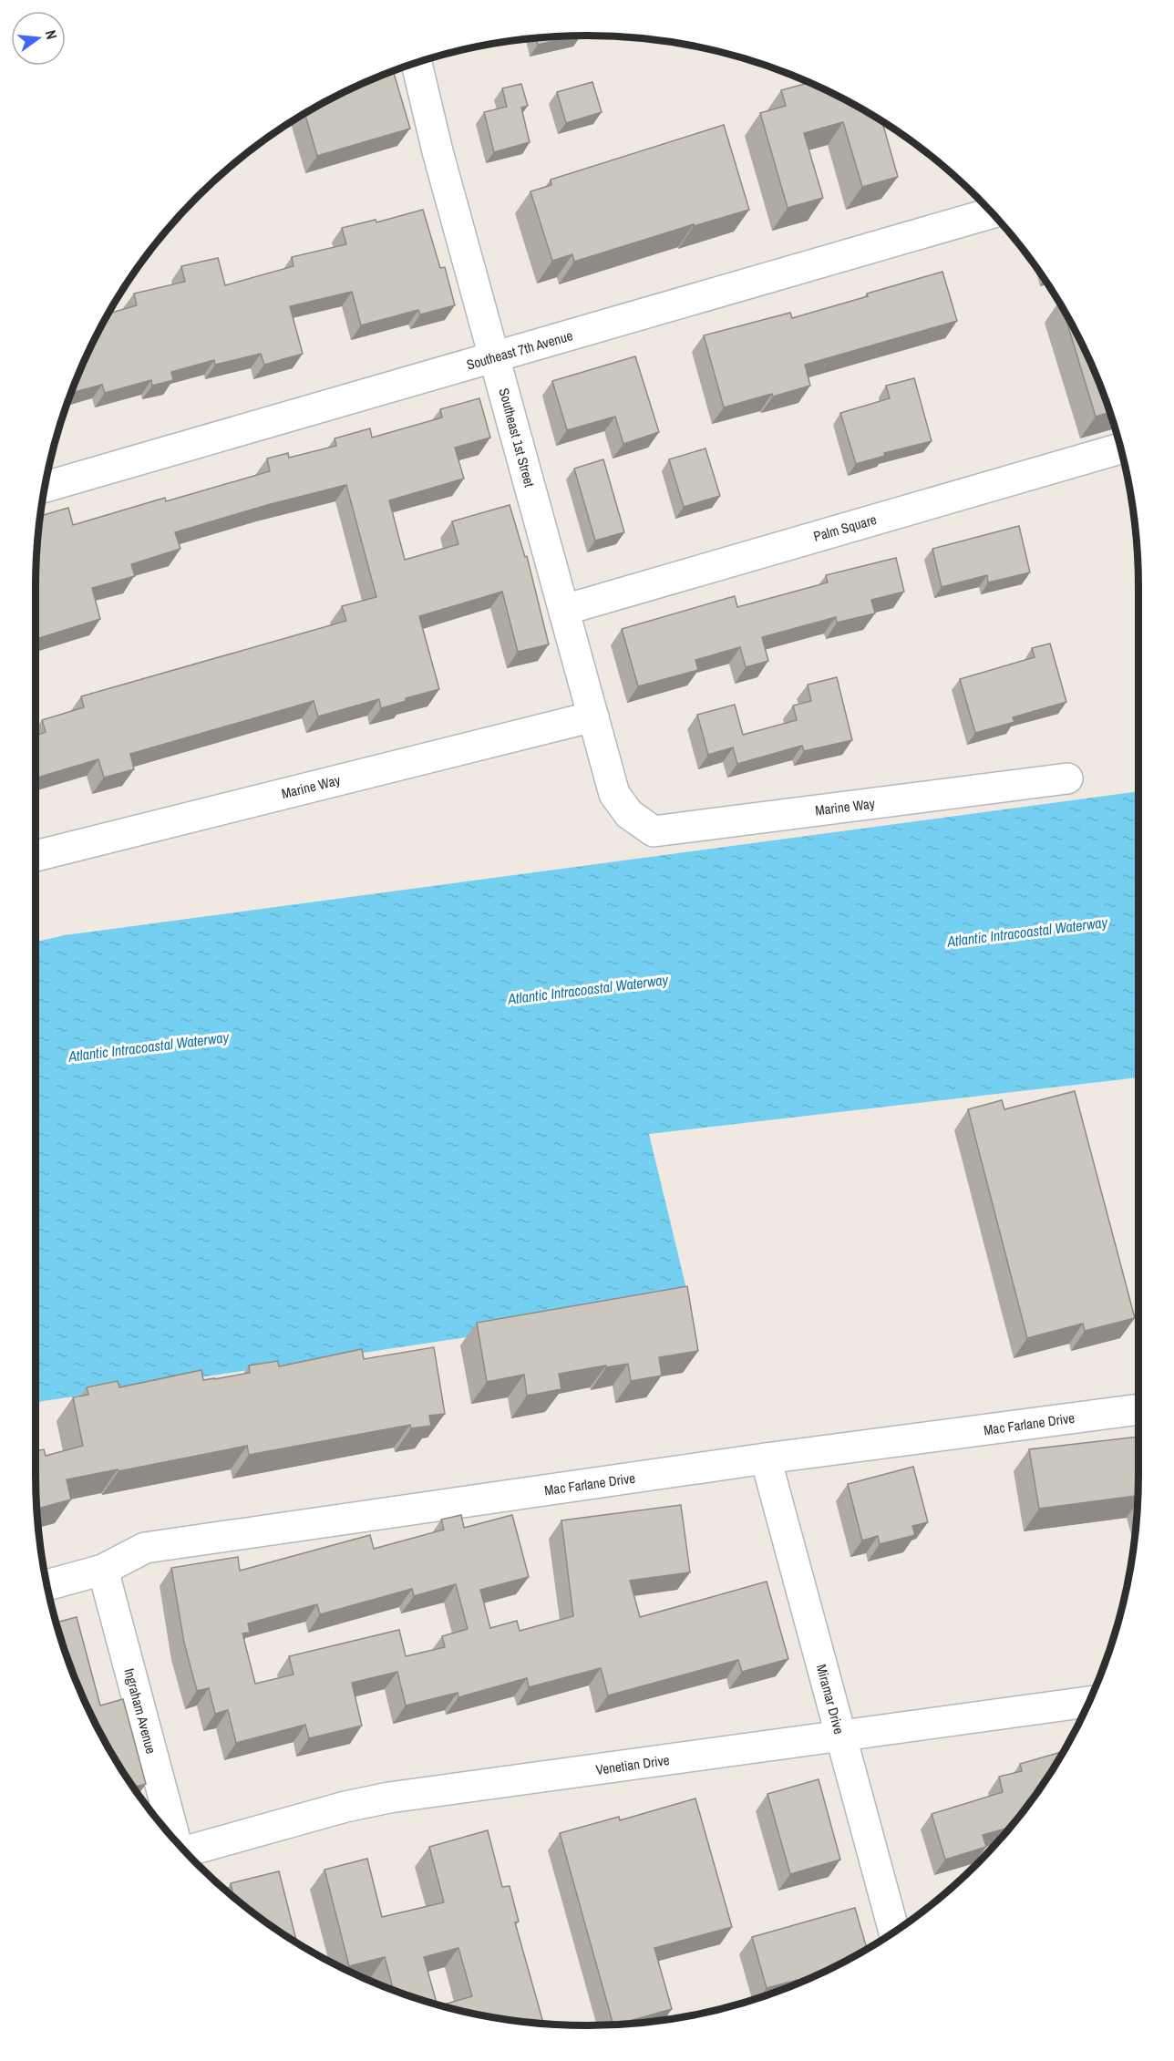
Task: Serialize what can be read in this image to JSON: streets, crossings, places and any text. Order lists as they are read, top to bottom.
{
  "streets": {
    "street": [
      "Southeast 7th Avenue",
      "Southeast 1st Street",
      "Palm Square",
      "Marine Way",
      "Mac Farlane Drive",
      "Miramar Drive",
      "Ingraham Avenue",
      "Venetian Drive"
    ]
  },
  "crossings": [
    ["Southeast 7th Avenue", "Southeast 1st Street"],
    ["Southeast 1st Street", "Palm Square"],
    ["Southeast 1st Street", "Marine Way"],
    ["Mac Farlane Drive", "Miramar Drive"],
    ["Mac Farlane Drive", "Ingraham Avenue"],
    ["Miramar Drive", "Venetian Drive"]
  ],
  "water": ["Atlantic Intracoastal Waterway"],
  "north": "right"
}
